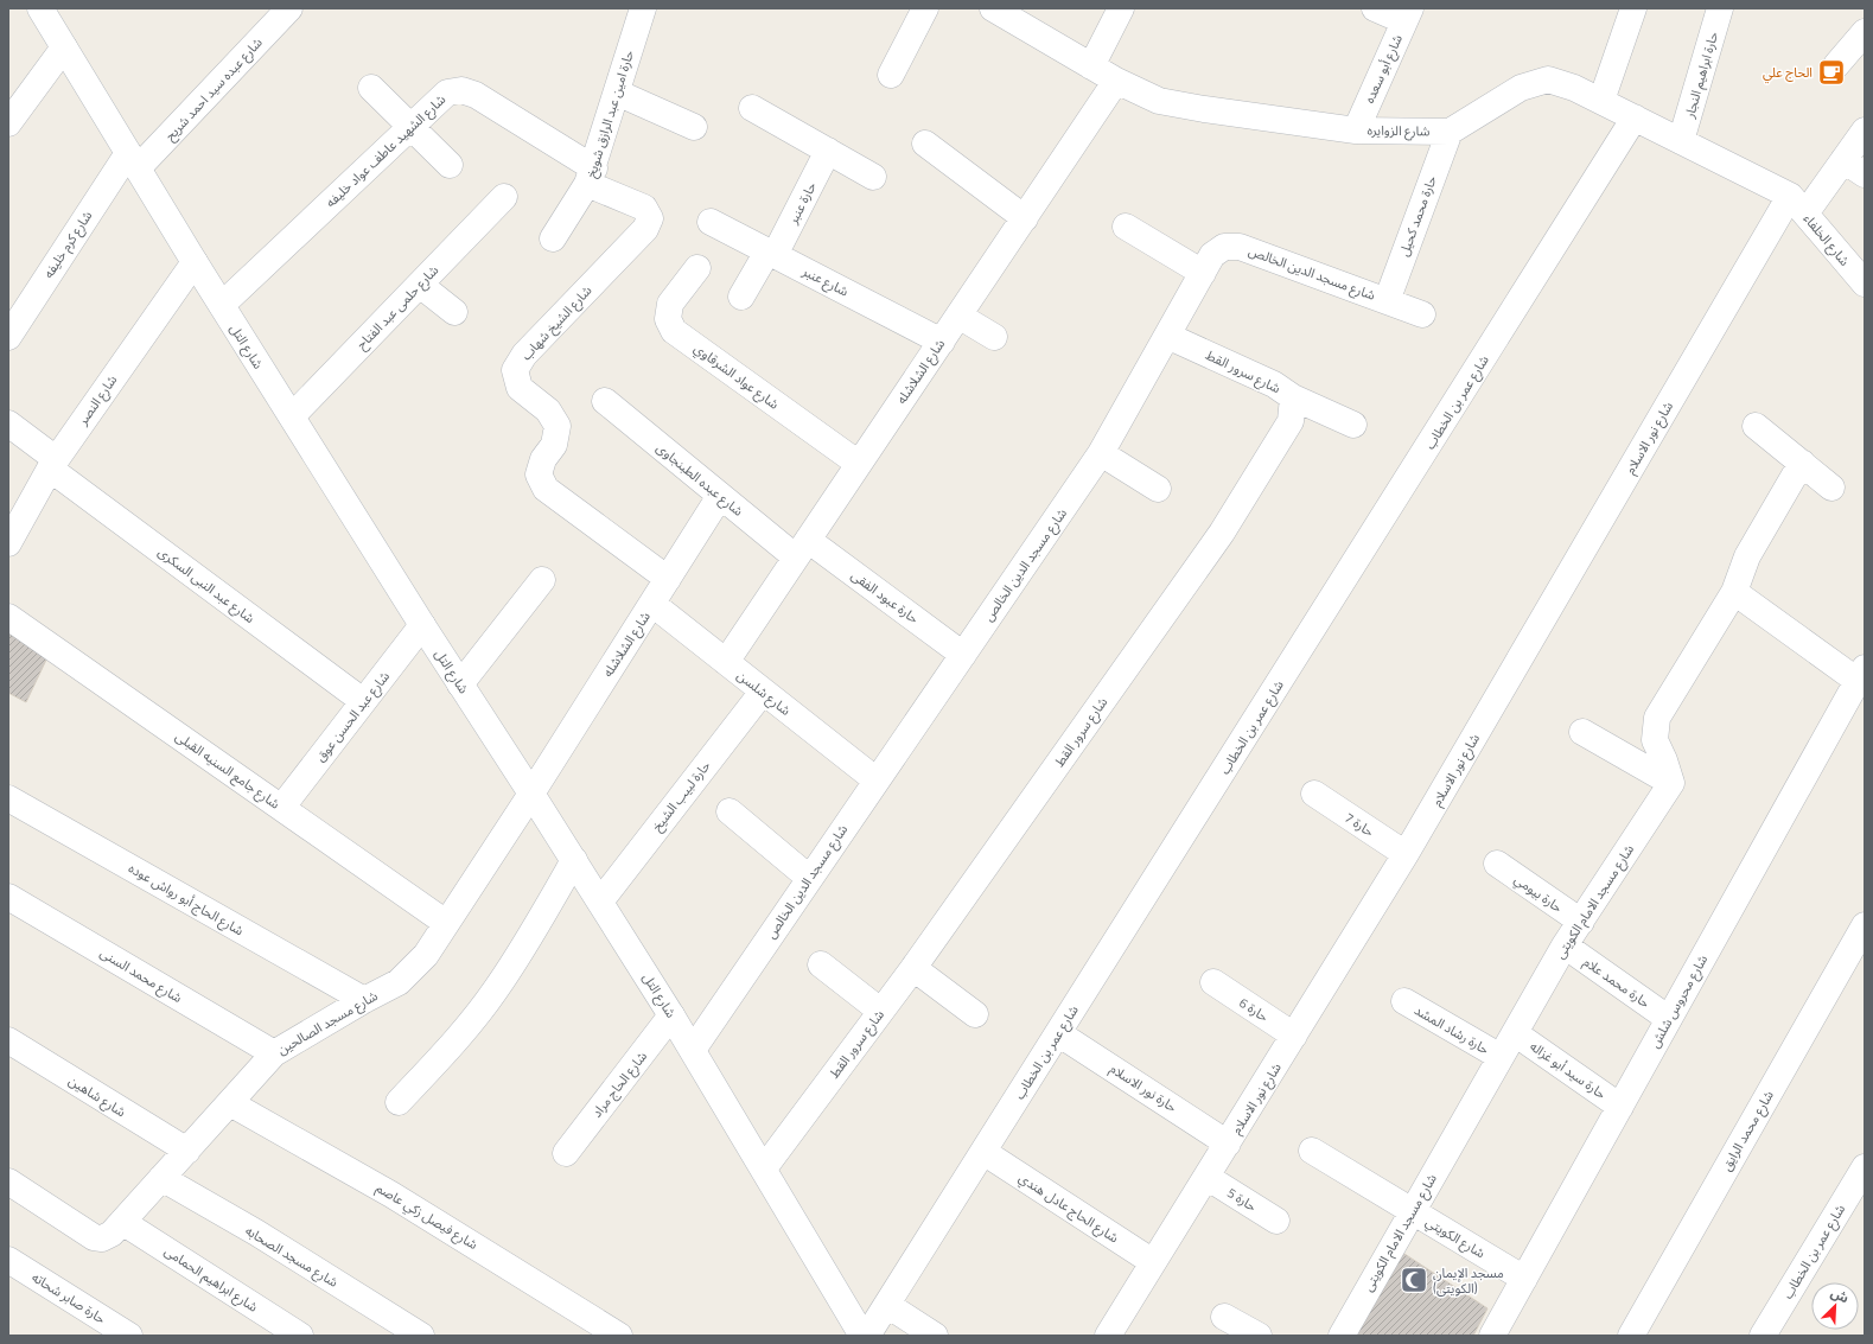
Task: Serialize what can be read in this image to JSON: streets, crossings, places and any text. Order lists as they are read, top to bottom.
{
  "streets": {
    "street": [
      "شارع أبو سعده",
      "حارة ابراهيم النجار",
      "شارع عبده سيد احمد شريح",
      "حارة امين عبد الرازق شويخ",
      "شارع الزوايره",
      "شارع الشهيد عاطف عواد خليفه",
      "حارة عنبر",
      "حارة محمد كحيل",
      "شارع الخلفاء",
      "شارع كرم خليفه",
      "شارع مسجد الدين الخالص",
      "شارع عنبر",
      "شارع حلمى عبد الفتاح",
      "شارع الشيخ شهاب",
      "شارع التل",
      "شارع الشلاشله",
      "شارع سرور القط",
      "شارع عواد الشرقاوي",
      "شارع النصر",
      "شارع عمر بن الخطاب",
      "شارع نور الاسلام",
      "شارع عبده الطبنجاوى",
      "شارع عبد النبى السكرى",
      "حارة عبود الفقى",
      "شارع شلسن",
      "شارع عبد الحسن عوق",
      "شارع جامع السنيه القبلى",
      "حارة لبيب الشيخ",
      "حارة 7",
      "حارة بيومي",
      "شارع الحاج أبو رواش عوده",
      "شارع مسجد الامام الكويتى",
      "شارع محمد السنى",
      "حارة محمد علام",
      "شارع محروس شلش",
      "حارة 6",
      "شارع مسجد الصالحين",
      "حارة رشاد المشد",
      "حارة سيد أبو غزاله",
      "شارع الحاج مراد",
      "حارة نور الاسلام",
      "شارع شاهين",
      "شارع محمد الرايق",
      "حارة 5",
      "شارع الحاج عادل هندي",
      "شارع فيصل زكي عاصم",
      "شارع الكويتي",
      "شارع مسجد الصحابه",
      "شارع ابراهيم الحمامى",
      "حارة صابر شحاته"
    ]
  },
  "crossings": [
    ["شارع أبو سعده", "شارع الزوايره"],
    ["حارة ابراهيم النجار", "شارع الزوايره"],
    ["شارع عبده سيد احمد شريح", "شارع كرم خليفه"],
    ["شارع عبده سيد احمد شريح", "شارع التل"],
    ["حارة امين عبد الرازق شويخ", "شارع الشهيد عاطف عواد خليفه"],
    ["حارة امين عبد الرازق شويخ", "شارع الشيخ شهاب"],
    ["شارع الزوايره", "حارة محمد كحيل"],
    ["شارع الزوايره", "شارع الخلفاء"],
    ["شارع الزوايره", "شارع الشلاشله"],
    ["شارع الزوايره", "شارع عمر بن الخطاب"],
    ["شارع الزوايره", "شارع نور الاسلام"],
    ["شارع الشهيد عاطف عواد خليفه", "شارع الشيخ شهاب"],
    ["شارع الشهيد عاطف عواد خليفه", "شارع التل"],
    ["حارة عنبر", "شارع عنبر"],
    ["حارة محمد كحيل", "شارع مسجد الدين الخالص"],
    ["شارع الخلفاء", "شارع نور الاسلام"],
    ["شارع كرم خليفه", "شارع التل"],
    ["شارع مسجد الدين الخالص", "شارع التل"],
    ["شارع مسجد الدين الخالص", "شارع سرور القط"],
    ["شارع مسجد الدين الخالص", "حارة عبود الفقى"],
    ["شارع مسجد الدين الخالص", "شارع شلسن"],
    ["شارع عنبر", "شارع الشلاشله"],
    ["شارع حلمى عبد الفتاح", "شارع التل"],
    ["شارع الشيخ شهاب", "شارع الشلاشله"],
    ["شارع التل", "شارع الشلاشله"],
    ["شارع التل", "شارع سرور القط"],
    ["شارع التل", "شارع النصر"],
    ["شارع التل", "شارع عبد الحسن عوق"],
    ["شارع التل", "حارة لبيب الشيخ"],
    ["شارع التل", "شارع مسجد الصالحين"],
    ["شارع التل", "شارع الحاج مراد"],
    ["شارع الشلاشله", "شارع عواد الشرقاوي"],
    ["شارع الشلاشله", "شارع عبده الطبنجاوى"],
    ["شارع الشلاشله", "حارة عبود الفقى"],
    ["شارع الشلاشله", "شارع شلسن"],
    ["شارع الشلاشله", "شارع مسجد الصالحين"],
    ["شارع النصر", "شارع عبد النبى السكرى"],
    ["شارع عمر بن الخطاب", "حارة نور الاسلام"],
    ["شارع عمر بن الخطاب", "شارع الحاج عادل هندي"],
    ["شارع نور الاسلام", "حارة 7"],
    ["شارع نور الاسلام", "حارة 6"],
    ["شارع نور الاسلام", "حارة نور الاسلام"],
    ["شارع نور الاسلام", "حارة 5"],
    ["شارع نور الاسلام", "شارع الحاج عادل هندي"],
    ["شارع عبده الطبنجاوى", "حارة عبود الفقى"],
    ["شارع عبد النبى السكرى", "شارع عبد الحسن عوق"],
    ["شارع شلسن", "حارة لبيب الشيخ"],
    ["شارع عبد الحسن عوق", "شارع جامع السنيه القبلى"],
    ["شارع جامع السنيه القبلى", "شارع مسجد الصالحين"],
    ["حارة بيومي", "شارع مسجد الامام الكويتى"],
    ["شارع الحاج أبو رواش عوده", "شارع مسجد الصالحين"],
    ["شارع مسجد الامام الكويتى", "حارة محمد علام"],
    ["شارع مسجد الامام الكويتى", "حارة رشاد المشد"],
    ["شارع مسجد الامام الكويتى", "حارة سيد أبو غزاله"],
    ["شارع مسجد الامام الكويتى", "شارع الكويتي"],
    ["شارع محمد السنى", "شارع مسجد الصالحين"],
    ["حارة محمد علام", "شارع محروس شلش"],
    ["شارع محروس شلش", "حارة سيد أبو غزاله"],
    ["شارع محروس شلش", "شارع الكويتي"],
    ["شارع مسجد الصالحين", "شارع شاهين"],
    ["شارع مسجد الصالحين", "شارع فيصل زكي عاصم"],
    ["شارع مسجد الصالحين", "شارع مسجد الصحابه"],
    ["شارع مسجد الصالحين", "شارع ابراهيم الحمامى"]
  ],
  "places": {
    "cafe": ["الحاج علي"],
    "mosque": ["مسجد الإيمان (الكويتى)"]
  },
  "north": "top right"
}
